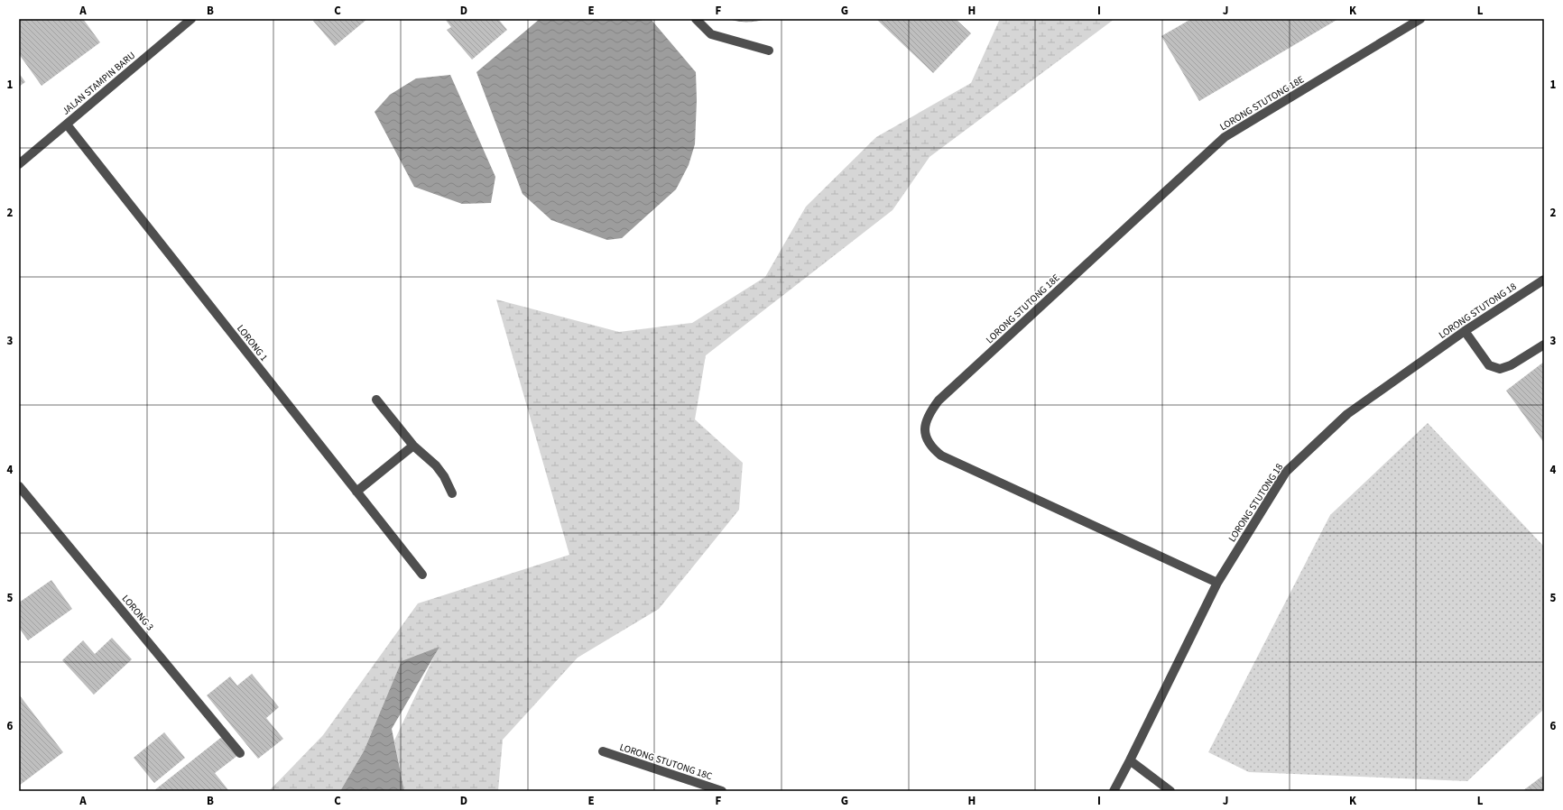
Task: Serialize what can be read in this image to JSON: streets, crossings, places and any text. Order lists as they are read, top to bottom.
{
  "streets": {
    "street": [
      "JALAN STAMPIN BARU",
      "LORONG STUTONG 18E",
      "LORONG STUTONG 18",
      "LORONG 1",
      "LORONG 3",
      "LORONG STUTONG 18C"
    ]
  },
  "crossings": [
    ["JALAN STAMPIN BARU", "LORONG 1"],
    ["LORONG STUTONG 18E", "LORONG STUTONG 18"]
  ],
  "grid": {
    "columns": [
      "A",
      "B",
      "C",
      "D",
      "E",
      "F",
      "G",
      "H",
      "I",
      "J",
      "K",
      "L"
    ],
    "rows": [
      "1",
      "2",
      "3",
      "4",
      "5",
      "6"
    ]
  }
}
